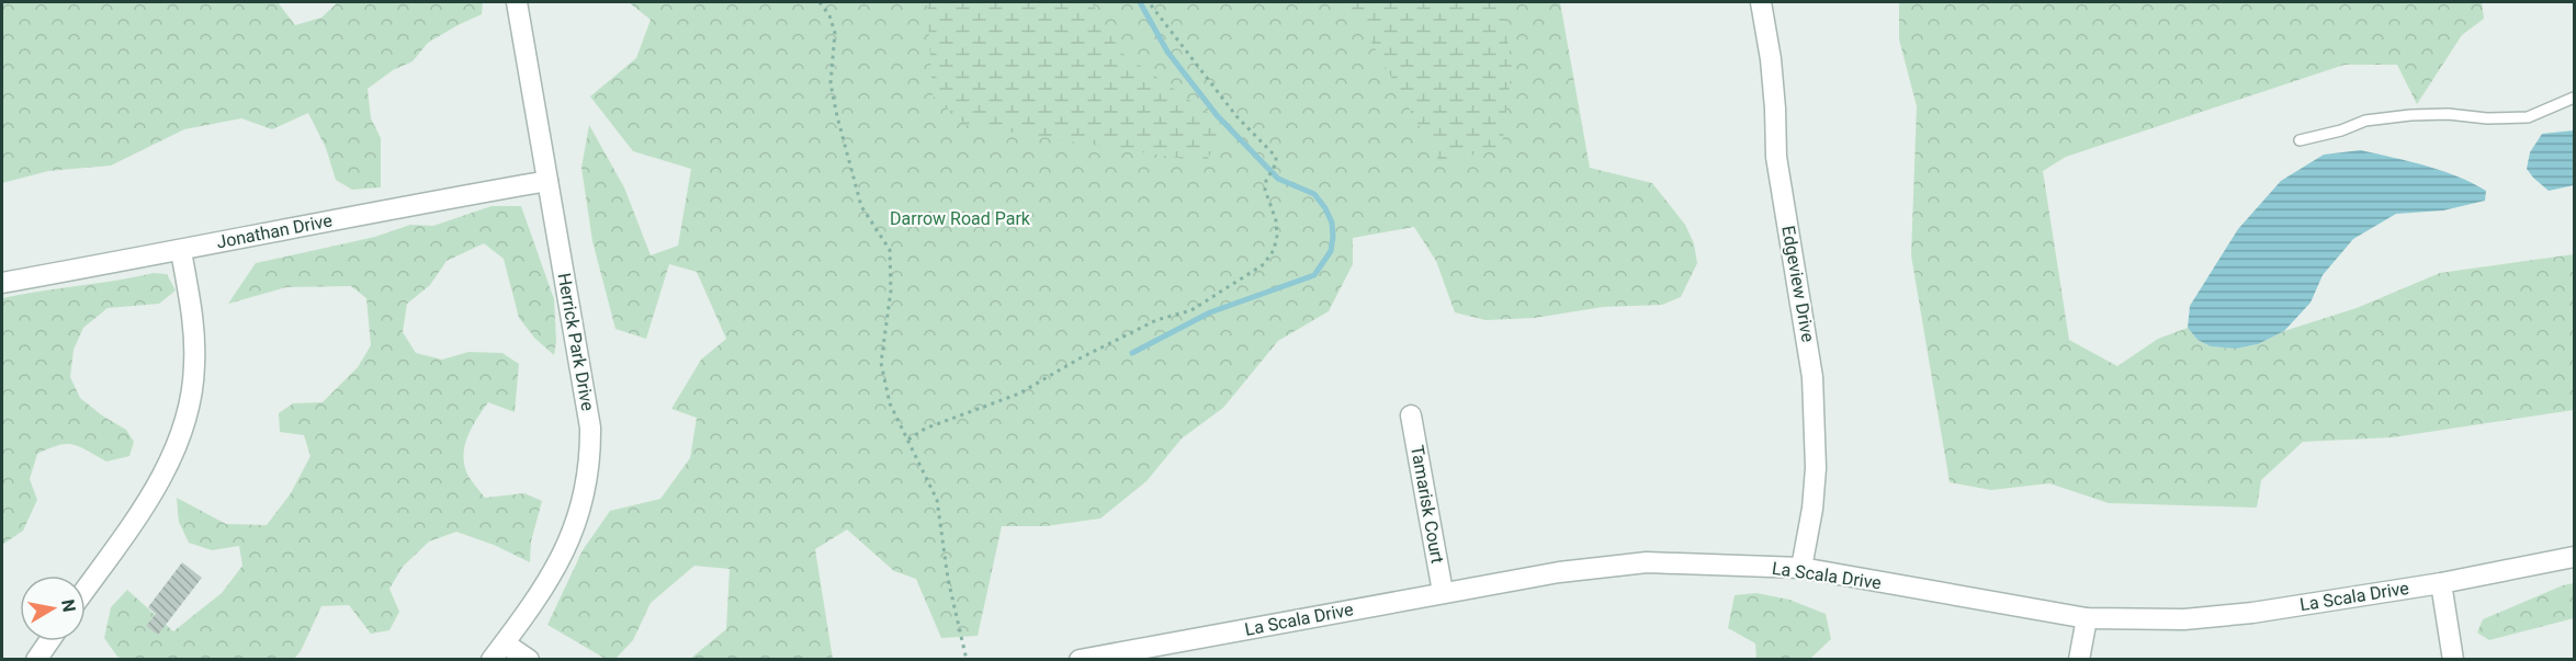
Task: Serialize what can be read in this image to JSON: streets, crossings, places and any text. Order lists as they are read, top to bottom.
{
  "streets": {
    "street": [
      "Jonathan Drive",
      "Edgeview Drive",
      "Herrick Park Drive",
      "Tamarisk Court",
      "La Scala Drive"
    ]
  },
  "crossings": [
    ["Jonathan Drive", "Herrick Park Drive"],
    ["Edgeview Drive", "La Scala Drive"],
    ["Tamarisk Court", "La Scala Drive"]
  ],
  "parks": ["Darrow Road Park"],
  "north": "right"
}
